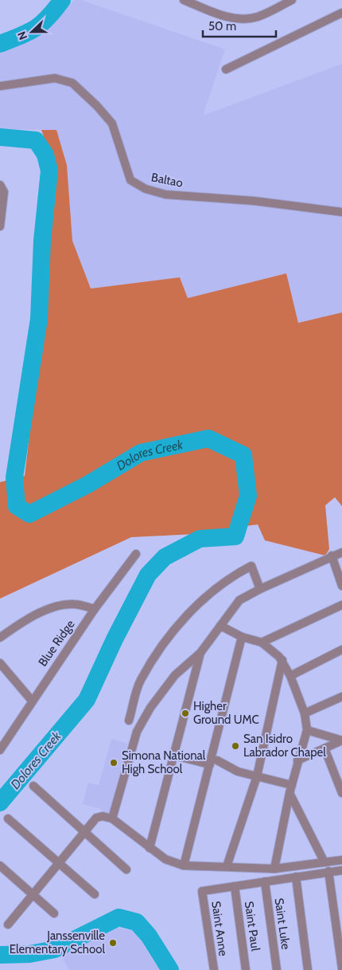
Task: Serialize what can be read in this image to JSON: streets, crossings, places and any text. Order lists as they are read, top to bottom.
{
  "streets": {
    "street": [
      "Baltao",
      "Blue Ridge",
      "Saint Luke",
      "Saint Paul",
      "Saint Anne"
    ]
  },
  "crossings": [
    ["Saint Paul", "Saint Anne"]
  ],
  "water": ["Dolores Creek"],
  "places": [
    "Higher Ground UMC",
    "San Isidro Labrador Chapel",
    "Simona National High School",
    "Janssenville Elementary School"
  ],
  "scale_bar": "50 m",
  "north": "left"
}
